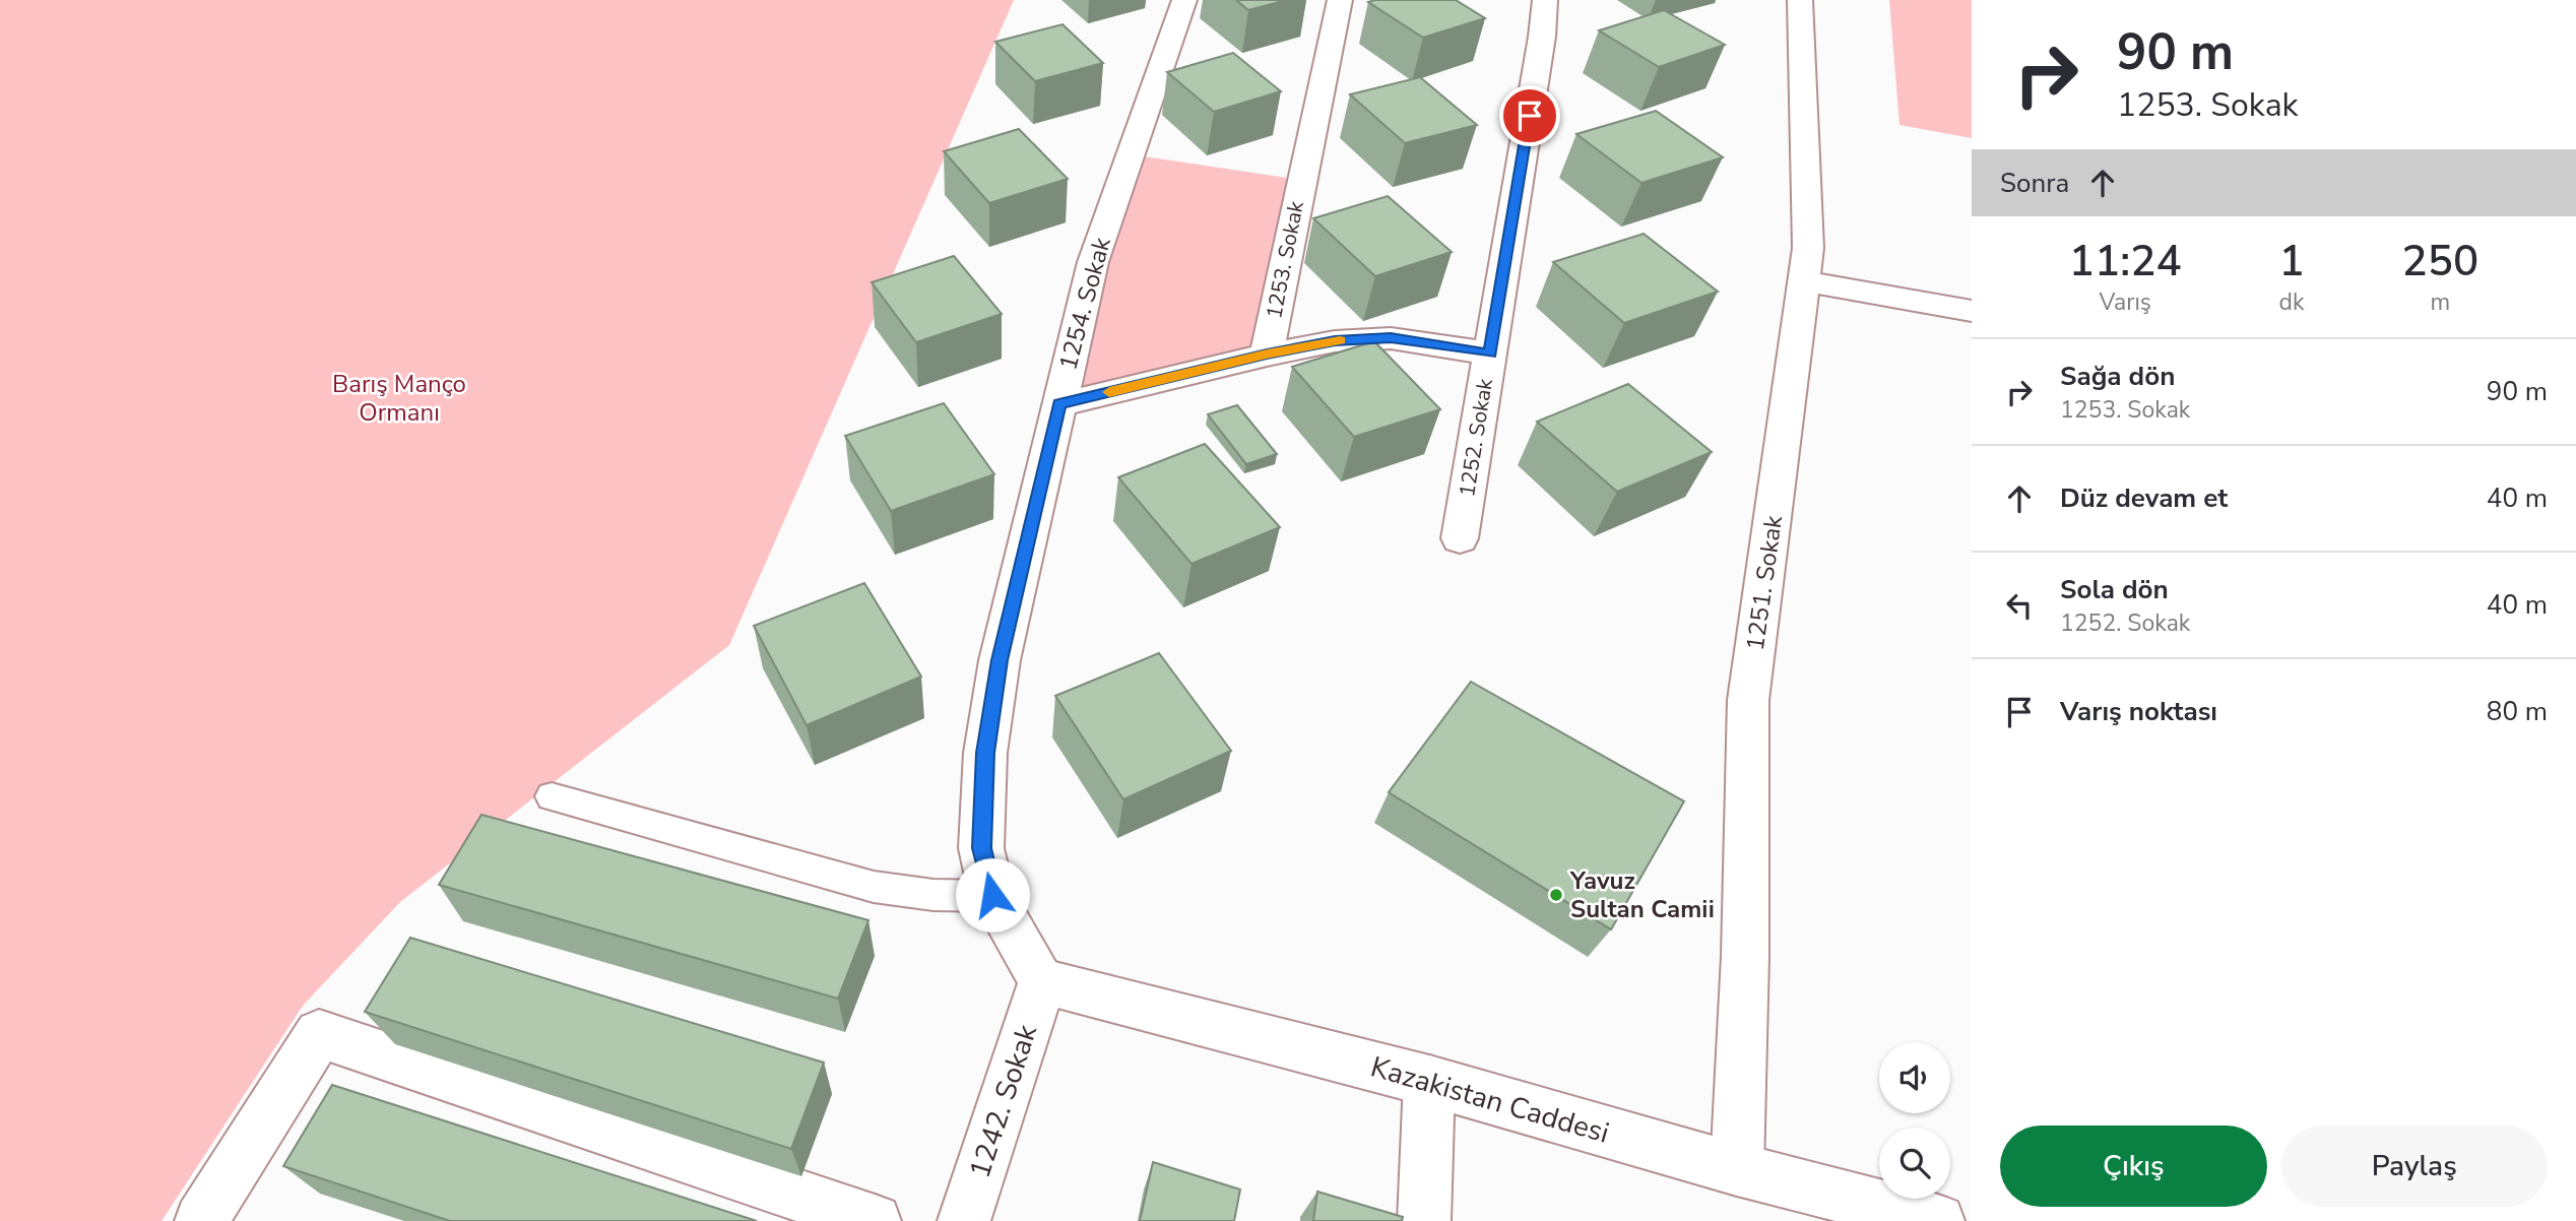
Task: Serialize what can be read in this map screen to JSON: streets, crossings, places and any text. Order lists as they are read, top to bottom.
{
  "streets": {
    "street": [
      "1253. Sokak",
      "1254. Sokak",
      "1252. Sokak",
      "1251. Sokak",
      "Kazakistan Caddesi",
      "1242. Sokak"
    ]
  },
  "crossings": [
    ["1253. Sokak", "1254. Sokak"],
    ["1254. Sokak", "Kazakistan Caddesi"],
    ["1254. Sokak", "1242. Sokak"],
    ["1251. Sokak", "Kazakistan Caddesi"],
    ["Kazakistan Caddesi", "1242. Sokak"]
  ],
  "parks": ["Barış Manço Ormanı"],
  "places": ["Yavuz Sultan Camii"],
  "page": {
    "turn": ["90 m", "1253. Sokak"],
    "then": "Sonra",
    "eta": [
      "11:24",
      "Varış",
      "1",
      "dk",
      "250",
      "m"
    ],
    "list": [
      {
        "name": "Sağa dön",
        "note": "1253. Sokak",
        "value": "90 m"
      },
      {
        "name": "Düz devam et",
        "value": "40 m"
      },
      {
        "name": "Sola dön",
        "note": "1252. Sokak",
        "value": "40 m"
      },
      {
        "name": "Varış noktası",
        "value": "80 m"
      }
    ],
    "buttons": ["Çıkış", "Paylaş"]
  }
}
